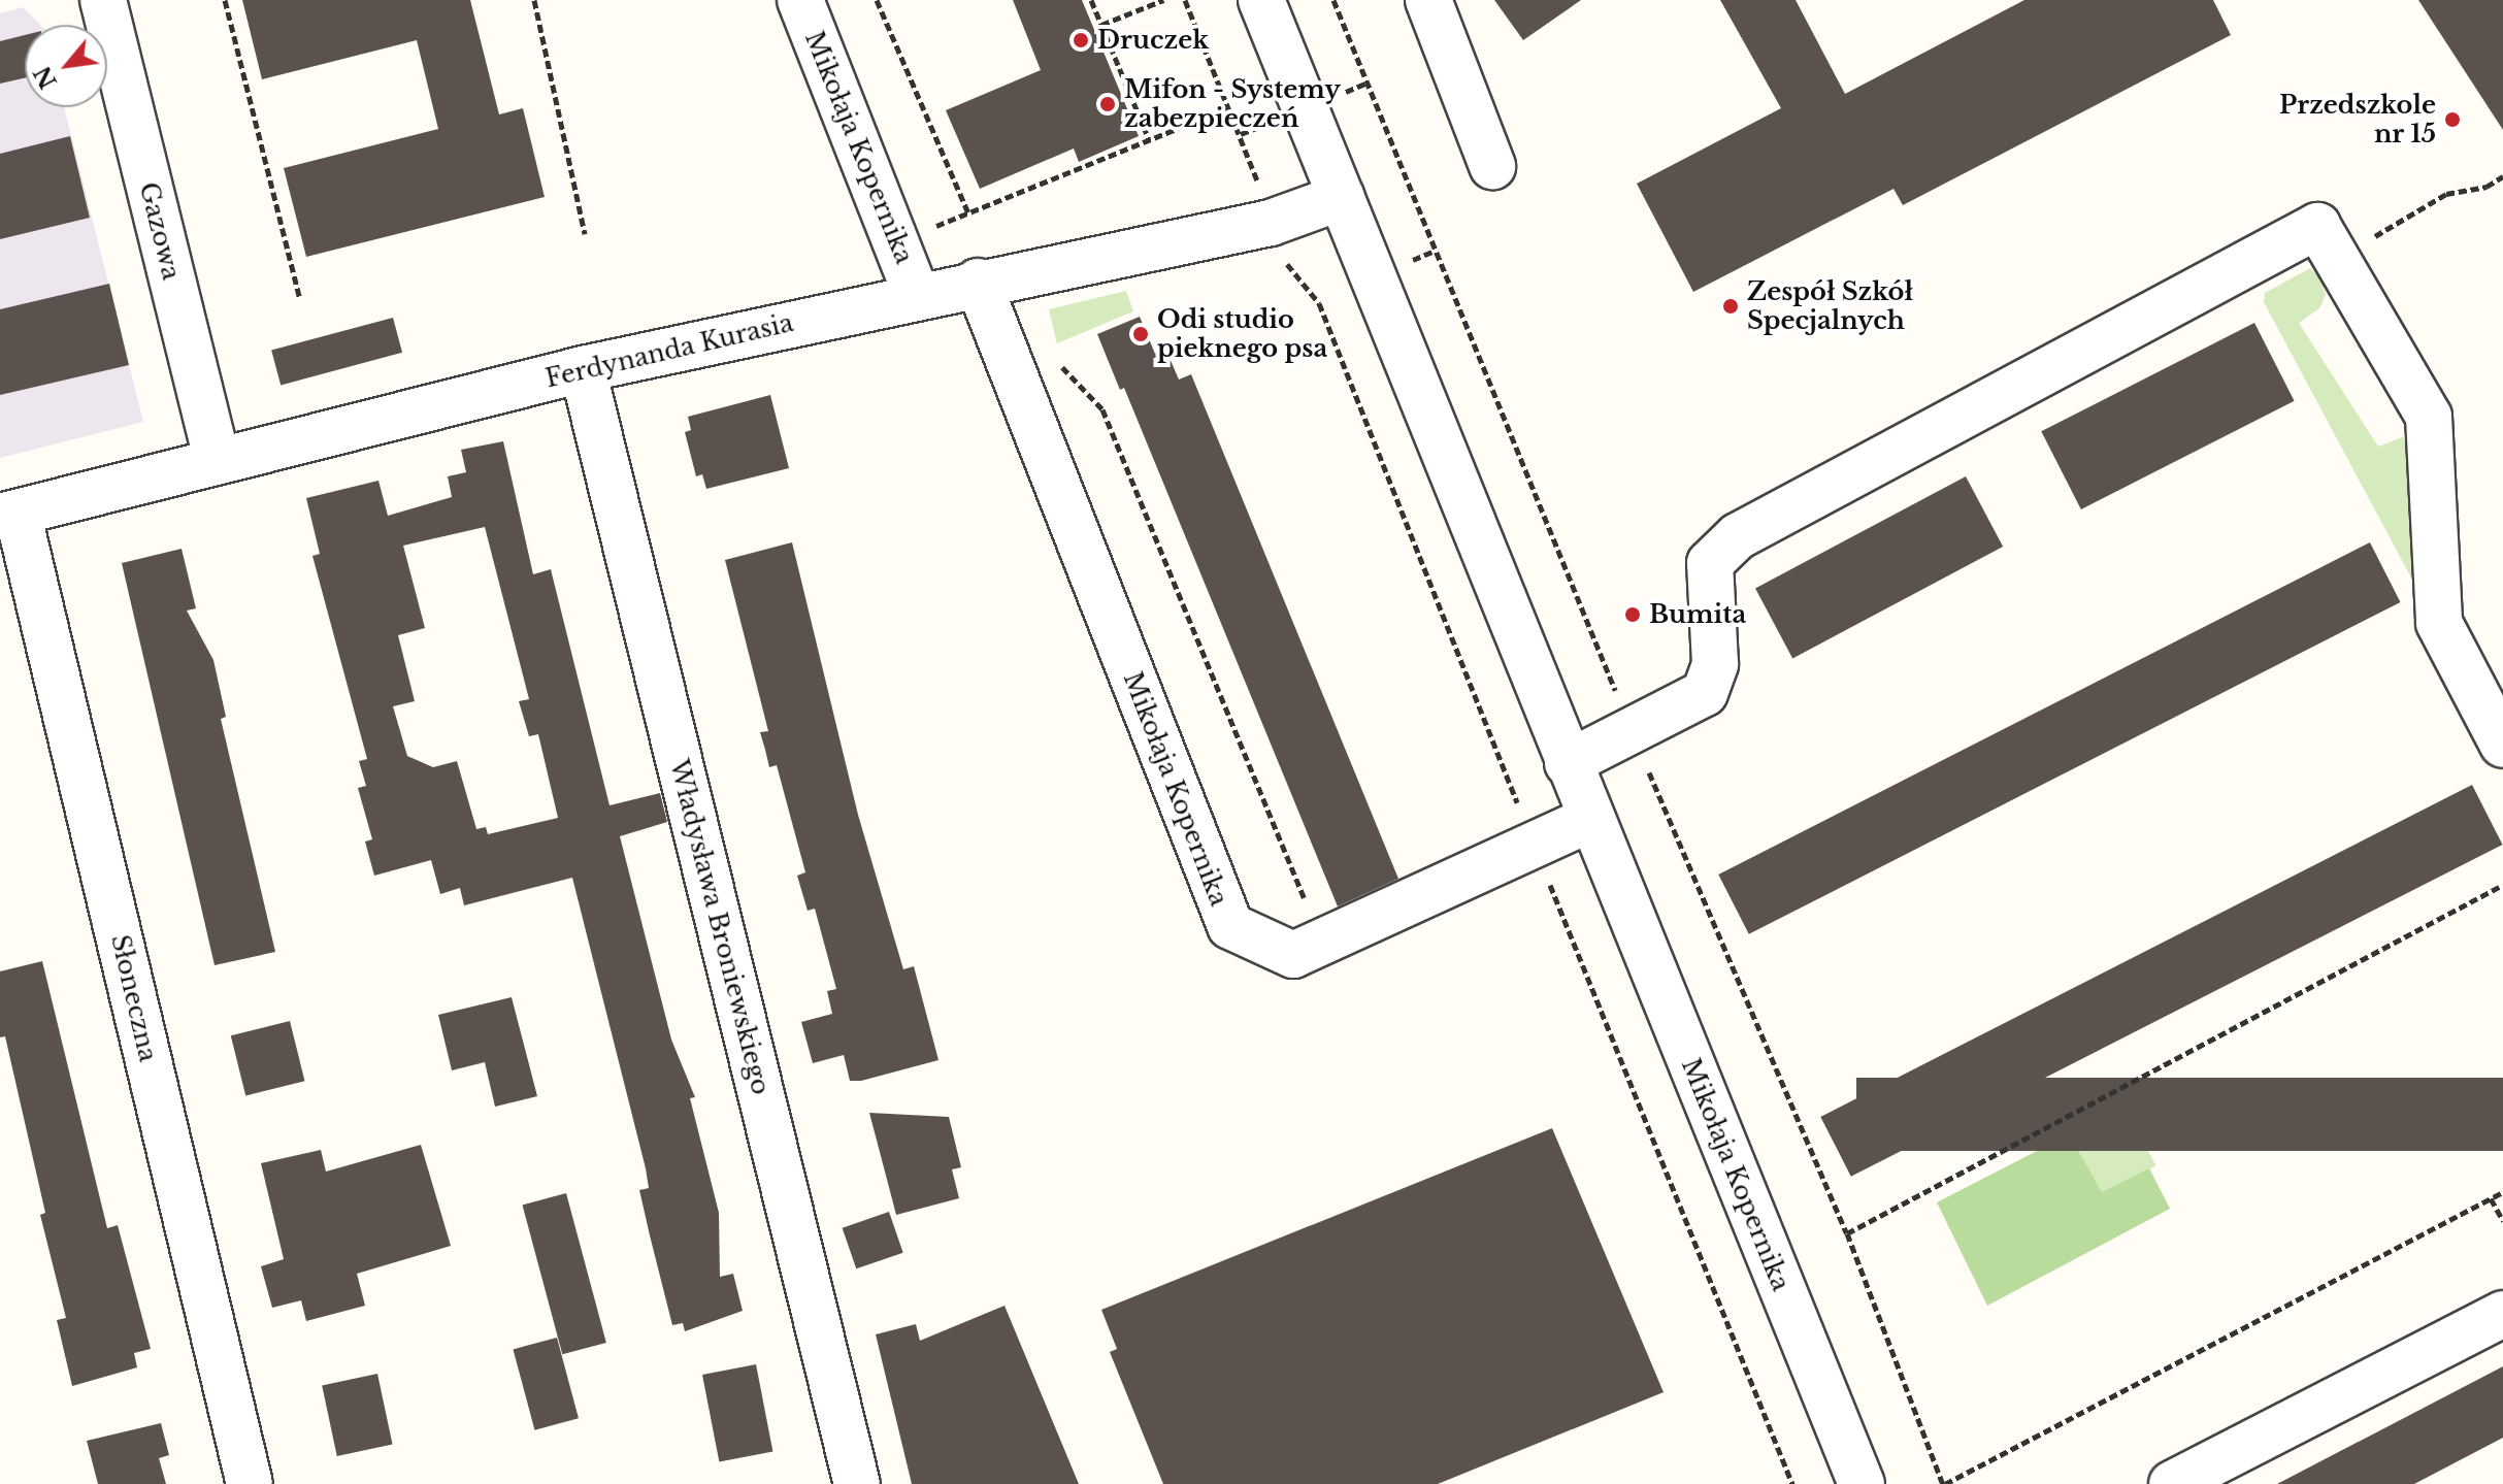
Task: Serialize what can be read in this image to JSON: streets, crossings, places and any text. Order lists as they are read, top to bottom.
{
  "streets": {
    "street": [
      "Mikołaja Kopernika",
      "Gazowa",
      "Ferdynanda Kurasia",
      "Władysława Broniewskiego",
      "Słoneczna"
    ]
  },
  "crossings": [
    ["Mikołaja Kopernika", "Ferdynanda Kurasia"],
    ["Gazowa", "Ferdynanda Kurasia"],
    ["Ferdynanda Kurasia", "Władysława Broniewskiego"],
    ["Ferdynanda Kurasia", "Słoneczna"]
  ],
  "places": [
    "Druczek",
    "Mifon - Systemy zabezpieczeń",
    "Przedszkole nr 15",
    "Zespół Szkół Specjalnych",
    "Odi studio pieknego psa",
    "Bumita"
  ],
  "north": "bottom left"
}
